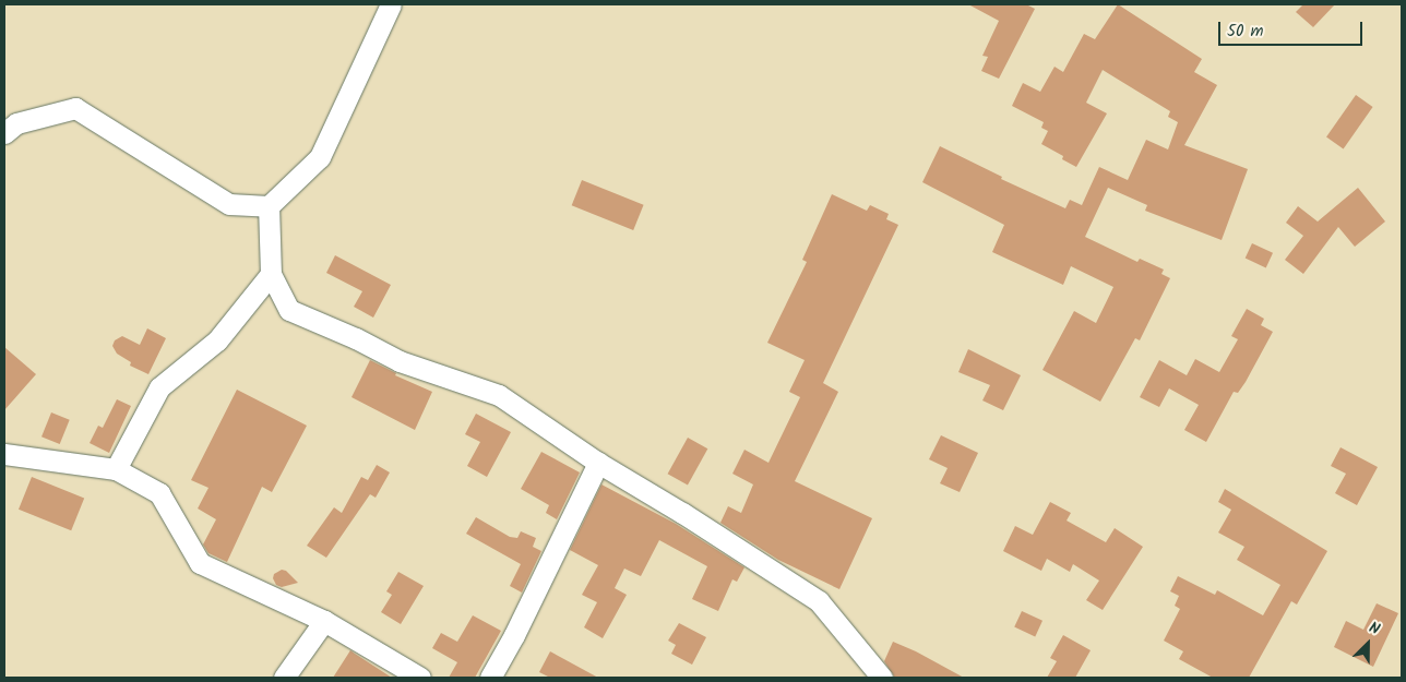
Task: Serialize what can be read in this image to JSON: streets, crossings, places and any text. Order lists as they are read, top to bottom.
{
  "scale_bar": "50 m",
  "north": "top right"
}
